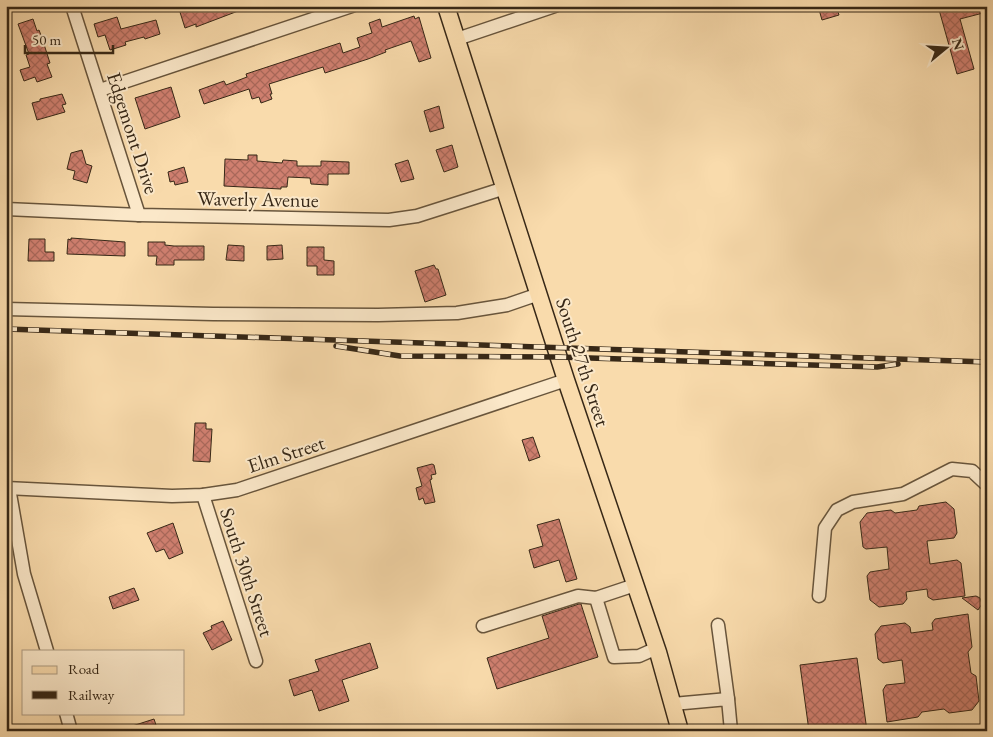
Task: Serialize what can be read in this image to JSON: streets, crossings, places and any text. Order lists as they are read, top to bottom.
{
  "streets": {
    "main road": ["South 27th Street"],
    "street": [
      "Edgemont Drive",
      "Waverly Avenue",
      "Elm Street",
      "South 30th Street"
    ]
  },
  "crossings": [
    ["Edgemont Drive", "Waverly Avenue"],
    ["Waverly Avenue", "South 27th Street"],
    ["South 27th Street", "Elm Street"],
    ["Elm Street", "South 30th Street"]
  ],
  "legend": ["Road", "Railway"],
  "scale_bar": "50 m",
  "north": "right"
}
